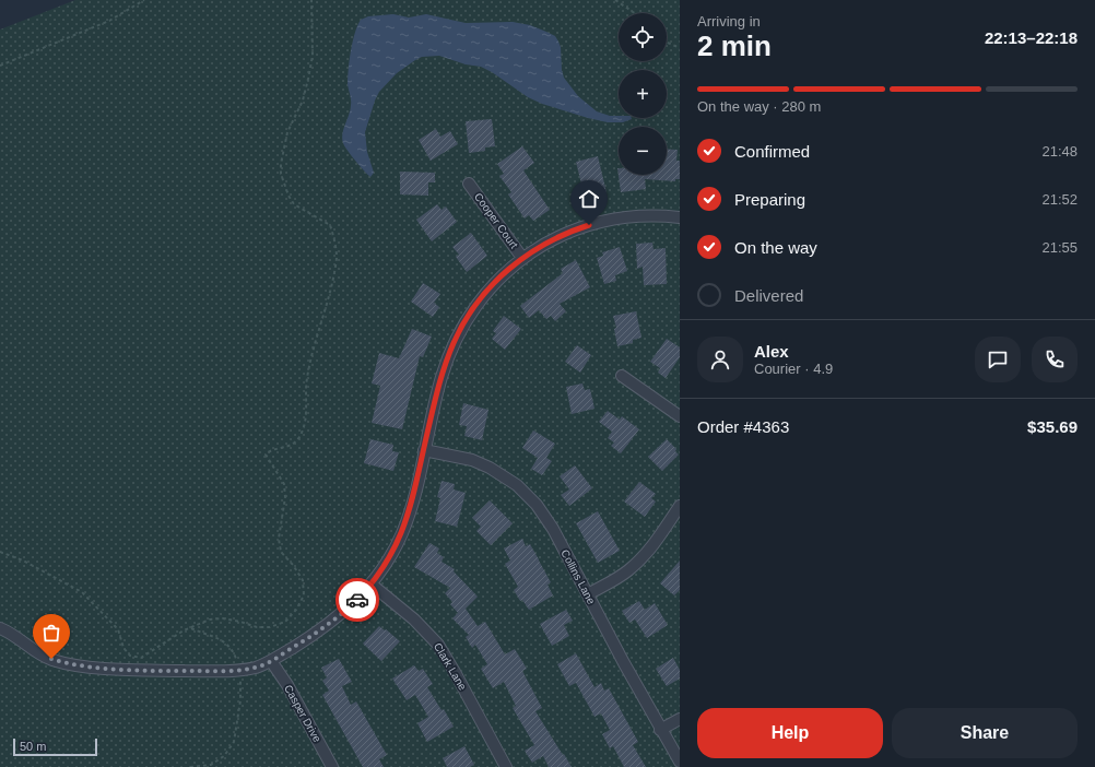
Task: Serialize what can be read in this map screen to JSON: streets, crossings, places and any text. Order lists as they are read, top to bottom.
{
  "streets": {
    "street": [
      "Cooper Court",
      "Collins Lane",
      "Clark Lane",
      "Casper Drive"
    ]
  },
  "scale_bar": "50 m",
  "page": {
    "heading": ["2 min", "Arriving in", "22:13–22:18"],
    "panel": [
      "Alex",
      "Courier · 4.9",
      "Order #4363",
      "$35.69"
    ],
    "map_buttons": ["+", "−"],
    "bar": "On the way · 280 m",
    "list": [
      ["Confirmed", "21:48"],
      ["Preparing", "21:52"],
      ["On the way", "21:55"],
      "Delivered"
    ],
    "buttons": ["Help", "Share"],
    "scale": "50 m"
  }
}
